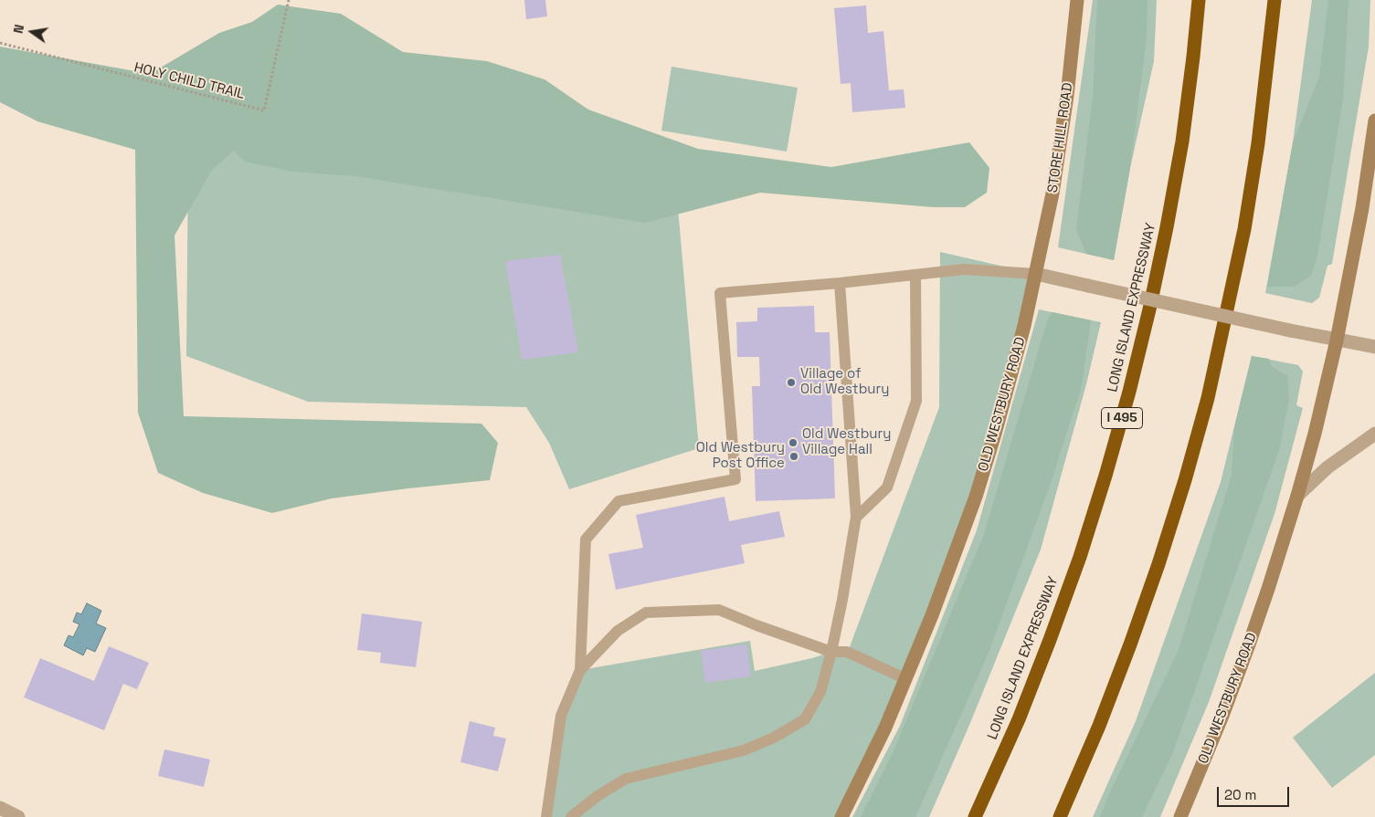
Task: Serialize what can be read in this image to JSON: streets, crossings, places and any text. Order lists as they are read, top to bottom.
{
  "streets": {
    "highway": ["LONG ISLAND EXPRESSWAY", "I 495"],
    "main road": ["STORE HILL ROAD", "OLD WESTBURY ROAD"],
    "path": ["HOLY CHILD TRAIL"]
  },
  "crossings": [
    ["STORE HILL ROAD", "OLD WESTBURY ROAD"]
  ],
  "places": ["Village of Old Westbury", "Old Westbury Village Hall", "Old Westbury Post Office"],
  "scale_bar": "20 m",
  "north": "left"
}
